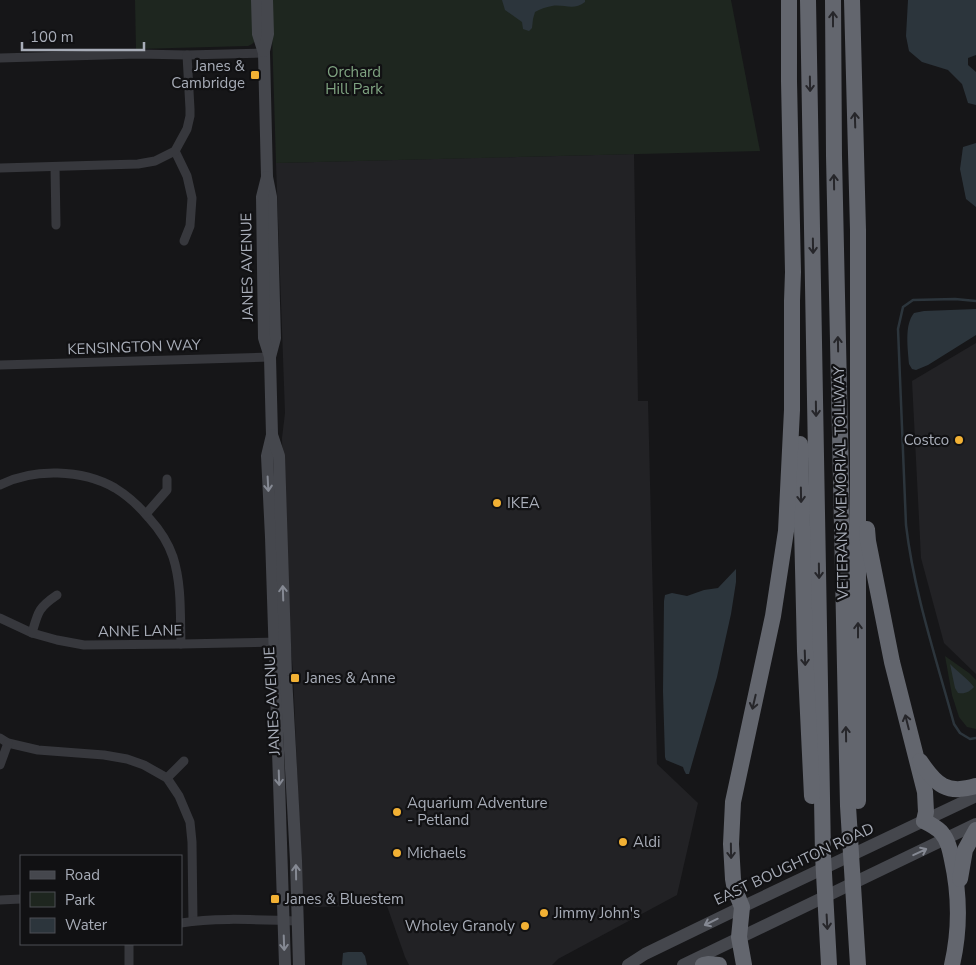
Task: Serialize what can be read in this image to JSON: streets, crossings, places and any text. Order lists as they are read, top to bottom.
{
  "streets": {
    "highway": ["VETERANS MEMORIAL TOLLWAY"],
    "street": [
      "JANES AVENUE",
      "KENSINGTON WAY",
      "ANNE LANE",
      "EAST BOUGHTON ROAD"
    ]
  },
  "crossings": [
    ["JANES AVENUE", "KENSINGTON WAY"],
    ["JANES AVENUE", "ANNE LANE"]
  ],
  "parks": ["Orchard Hill Park"],
  "places": {
    "transit": ["Janes & Cambridge", "Janes & Anne", "Janes & Bluestem"],
    "other": [
      "Costco",
      "IKEA",
      "Aquarium Adventure - Petland",
      "Aldi",
      "Michaels",
      "Jimmy John's",
      "Wholey Granoly"
    ]
  },
  "legend": ["Road", "Park", "Water"],
  "scale_bar": "100 m"
}
